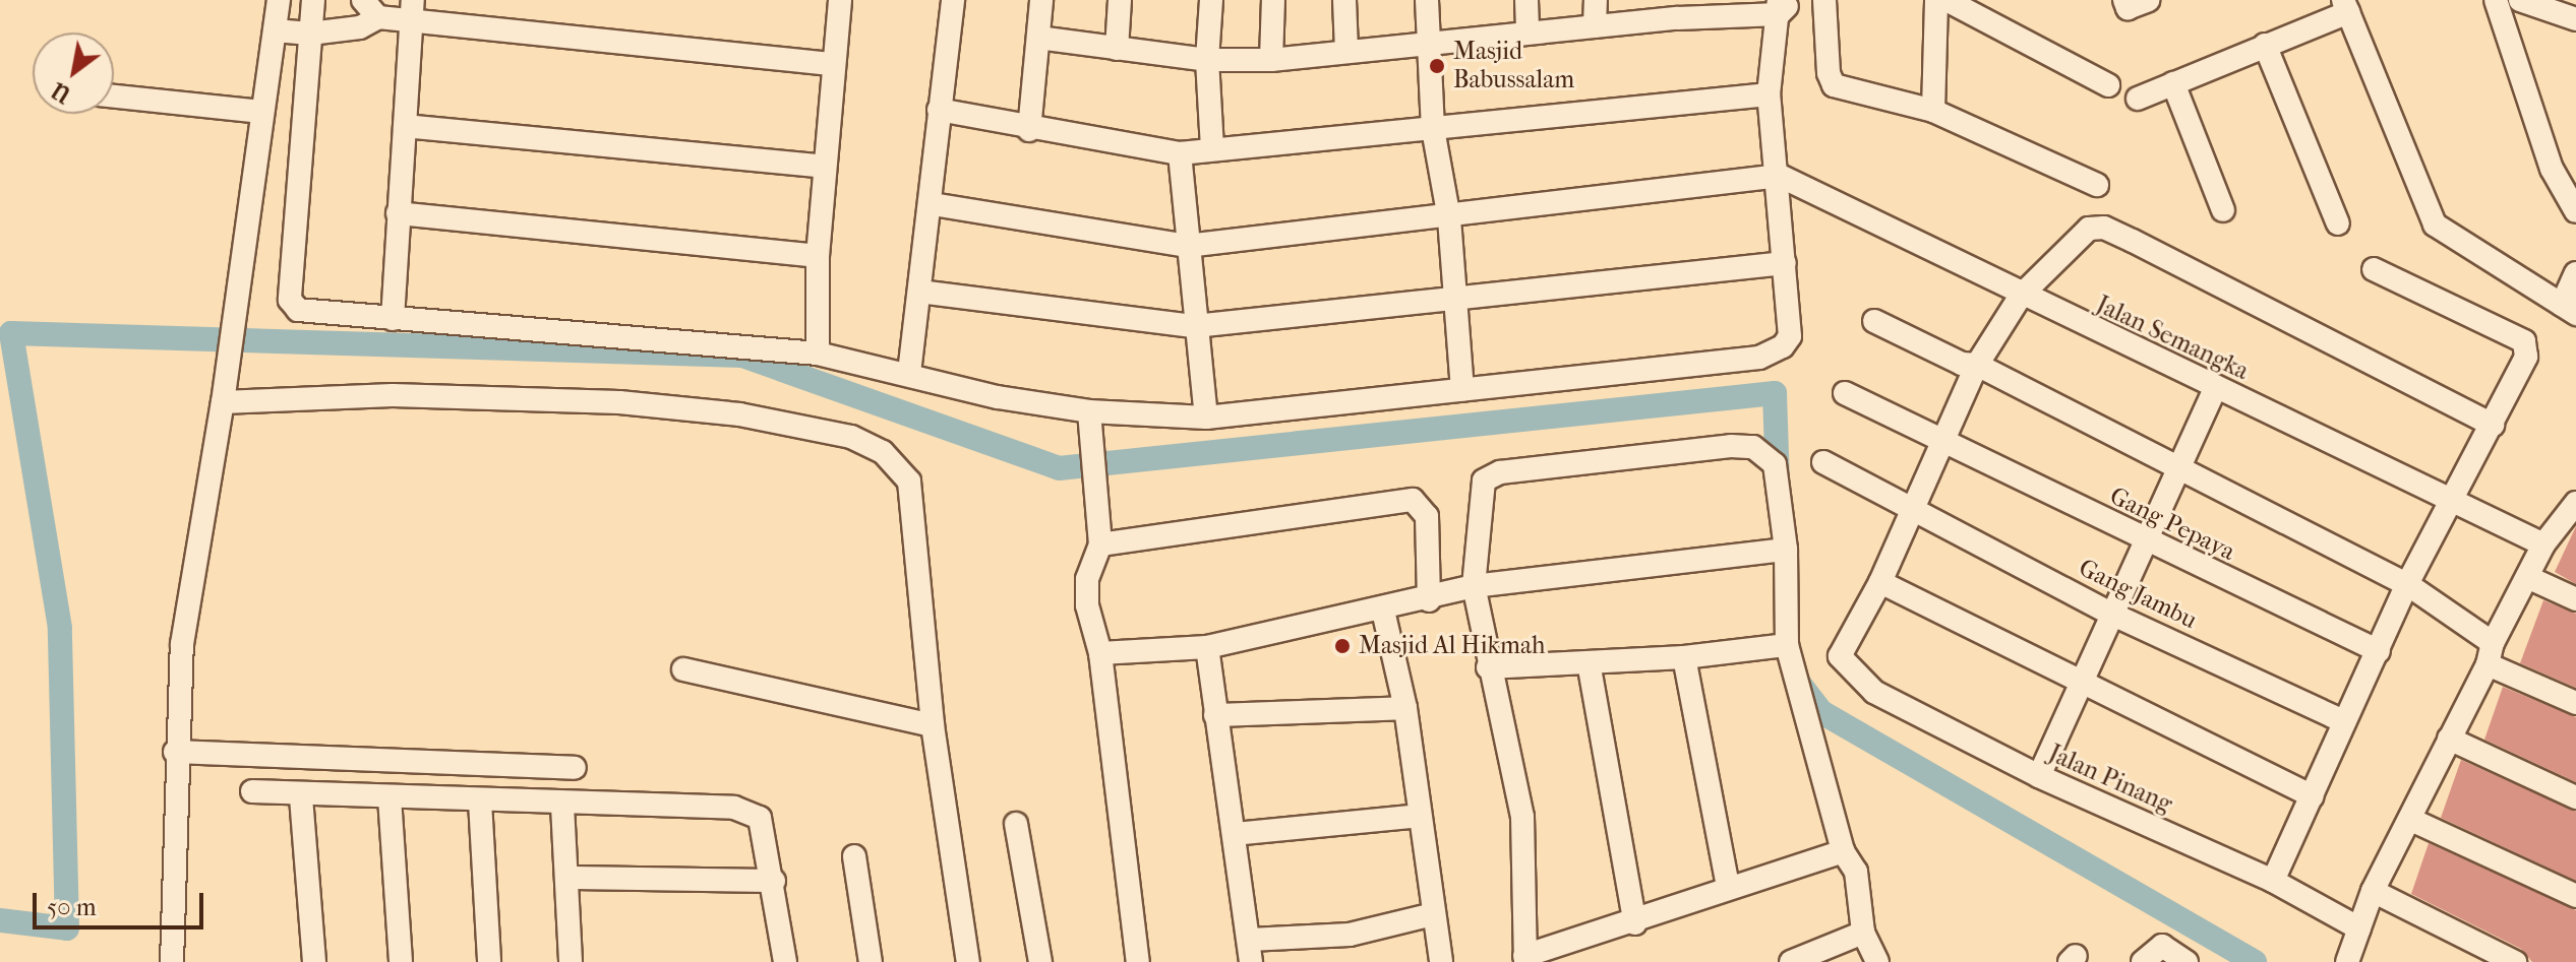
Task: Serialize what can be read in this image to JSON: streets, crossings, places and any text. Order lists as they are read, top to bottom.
{
  "streets": {
    "street": [
      "Jalan Semangka",
      "Gang Pepaya",
      "Gang Jambu",
      "Jalan Pinang"
    ]
  },
  "places": ["Masjid Babussalam", "Masjid Al Hikmah"],
  "scale_bar": "50 m",
  "north": "bottom left"
}
